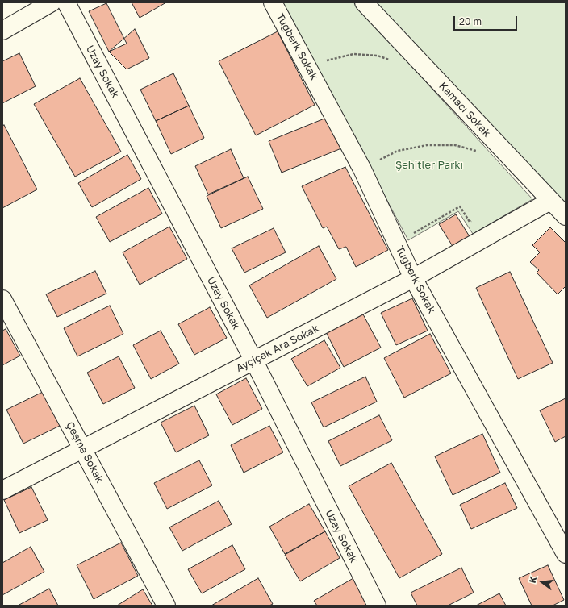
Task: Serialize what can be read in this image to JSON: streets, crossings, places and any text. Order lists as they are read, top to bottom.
{
  "streets": {
    "street": [
      "Tuğberk Sokak",
      "Uzay Sokak",
      "Kamacı Sokak",
      "Ayçiçek Ara Sokak",
      "Çeşme Sokak"
    ]
  },
  "crossings": [
    ["Tuğberk Sokak", "Ayçiçek Ara Sokak"],
    ["Uzay Sokak", "Ayçiçek Ara Sokak"],
    ["Kamacı Sokak", "Ayçiçek Ara Sokak"],
    ["Ayçiçek Ara Sokak", "Çeşme Sokak"]
  ],
  "parks": ["Şehitler Parkı"],
  "scale_bar": "20 m",
  "north": "left"
}
